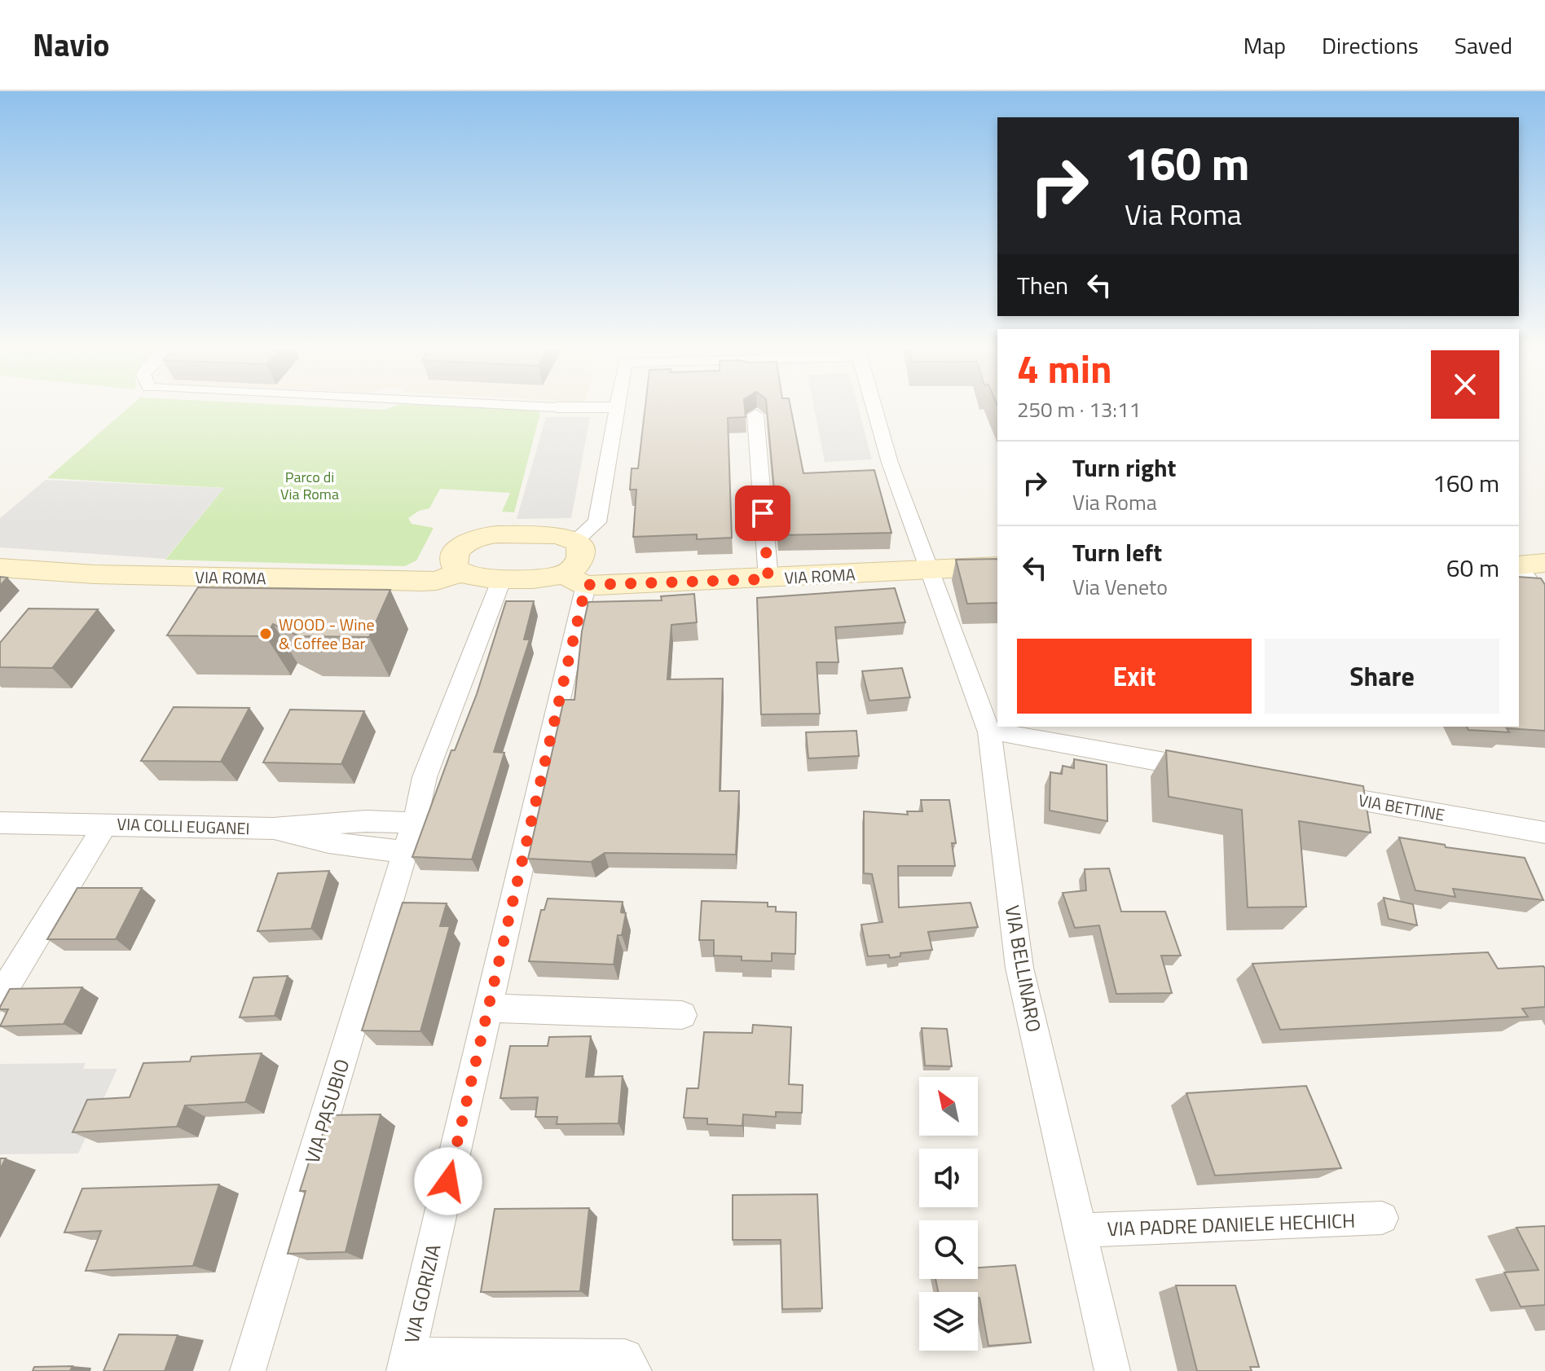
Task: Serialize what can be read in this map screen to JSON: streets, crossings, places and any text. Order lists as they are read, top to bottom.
{
  "streets": {
    "main road": ["VIA ROMA"],
    "street": [
      "VIA BETTINE",
      "VIA COLLI EUGANEI",
      "VIA BELLINARO",
      "VIA PASUBIO",
      "VIA PADRE DANIELE HECHICH",
      "VIA GORIZIA"
    ]
  },
  "crossings": [
    ["VIA ROMA", "VIA COLLI EUGANEI"],
    ["VIA ROMA", "VIA BELLINARO"],
    ["VIA ROMA", "VIA GORIZIA"],
    ["VIA COLLI EUGANEI", "VIA PASUBIO"],
    ["VIA BELLINARO", "VIA PADRE DANIELE HECHICH"]
  ],
  "parks": ["Parco di Via Roma"],
  "places": ["WOOD - Wine & Coffee Bar"],
  "north": "top left",
  "page": {
    "header": "Navio",
    "nav": ["Map", "Directions", "Saved"],
    "turn": ["160 m", "Via Roma"],
    "then": "Then",
    "heading": ["4 min", "250 m · 13:11"],
    "list": [
      {
        "name": "Turn right",
        "note": "Via Roma",
        "value": "160 m"
      },
      {
        "name": "Turn left",
        "note": "Via Veneto",
        "value": "60 m"
      }
    ],
    "buttons": ["Exit", "Share"]
  }
}
